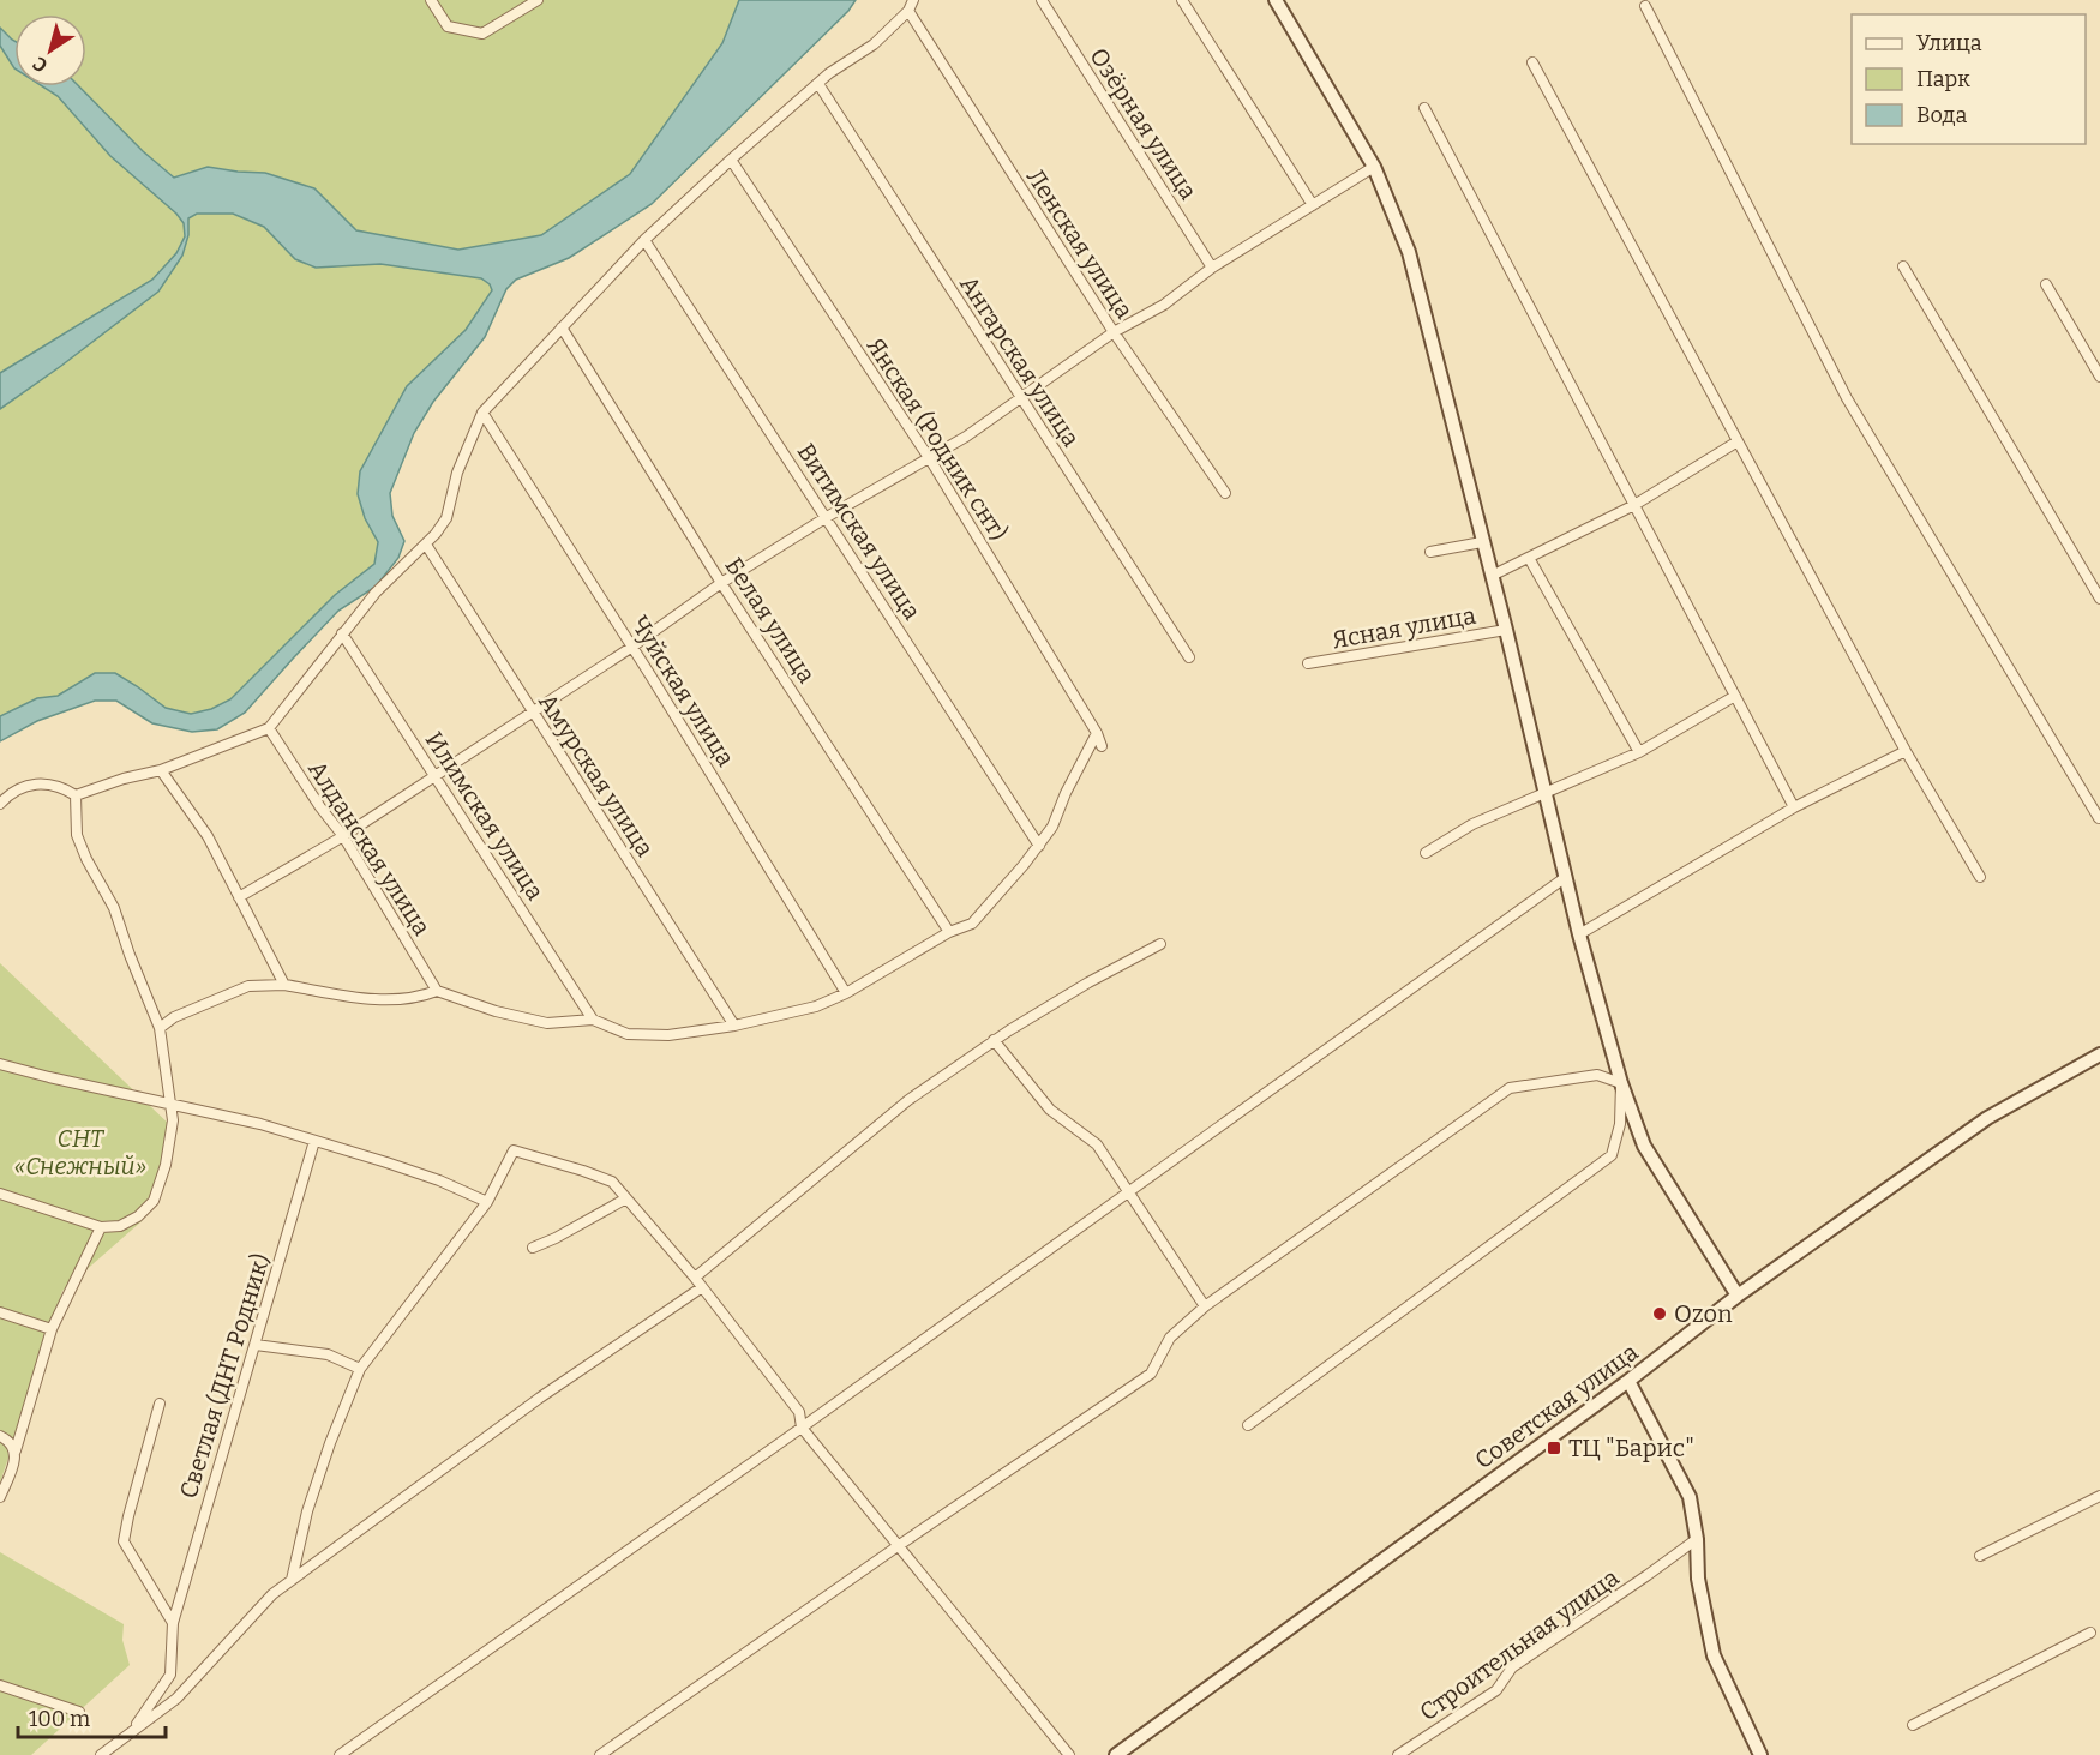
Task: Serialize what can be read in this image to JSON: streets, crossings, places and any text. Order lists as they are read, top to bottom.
{
  "streets": {
    "main road": ["Советская улица"],
    "street": [
      "Озёрная улица",
      "Ленская улица",
      "Ангарская улица",
      "Янская (Родник снт)",
      "Витимская улица",
      "Белая улица",
      "Ясная улица",
      "Чуйская улица",
      "Амурская улица",
      "Илимская улица",
      "Алданская улица",
      "Светлая (ДНТ Родник)",
      "Строительная улица"
    ]
  },
  "parks": ["СНТ «Снежный»"],
  "places": {
    "other": ["Ozon"],
    "transit": ["ТЦ \"Барис\""]
  },
  "legend": ["Улица", "Парк", "Вода"],
  "scale_bar": "100 m",
  "north": "bottom left"
}
